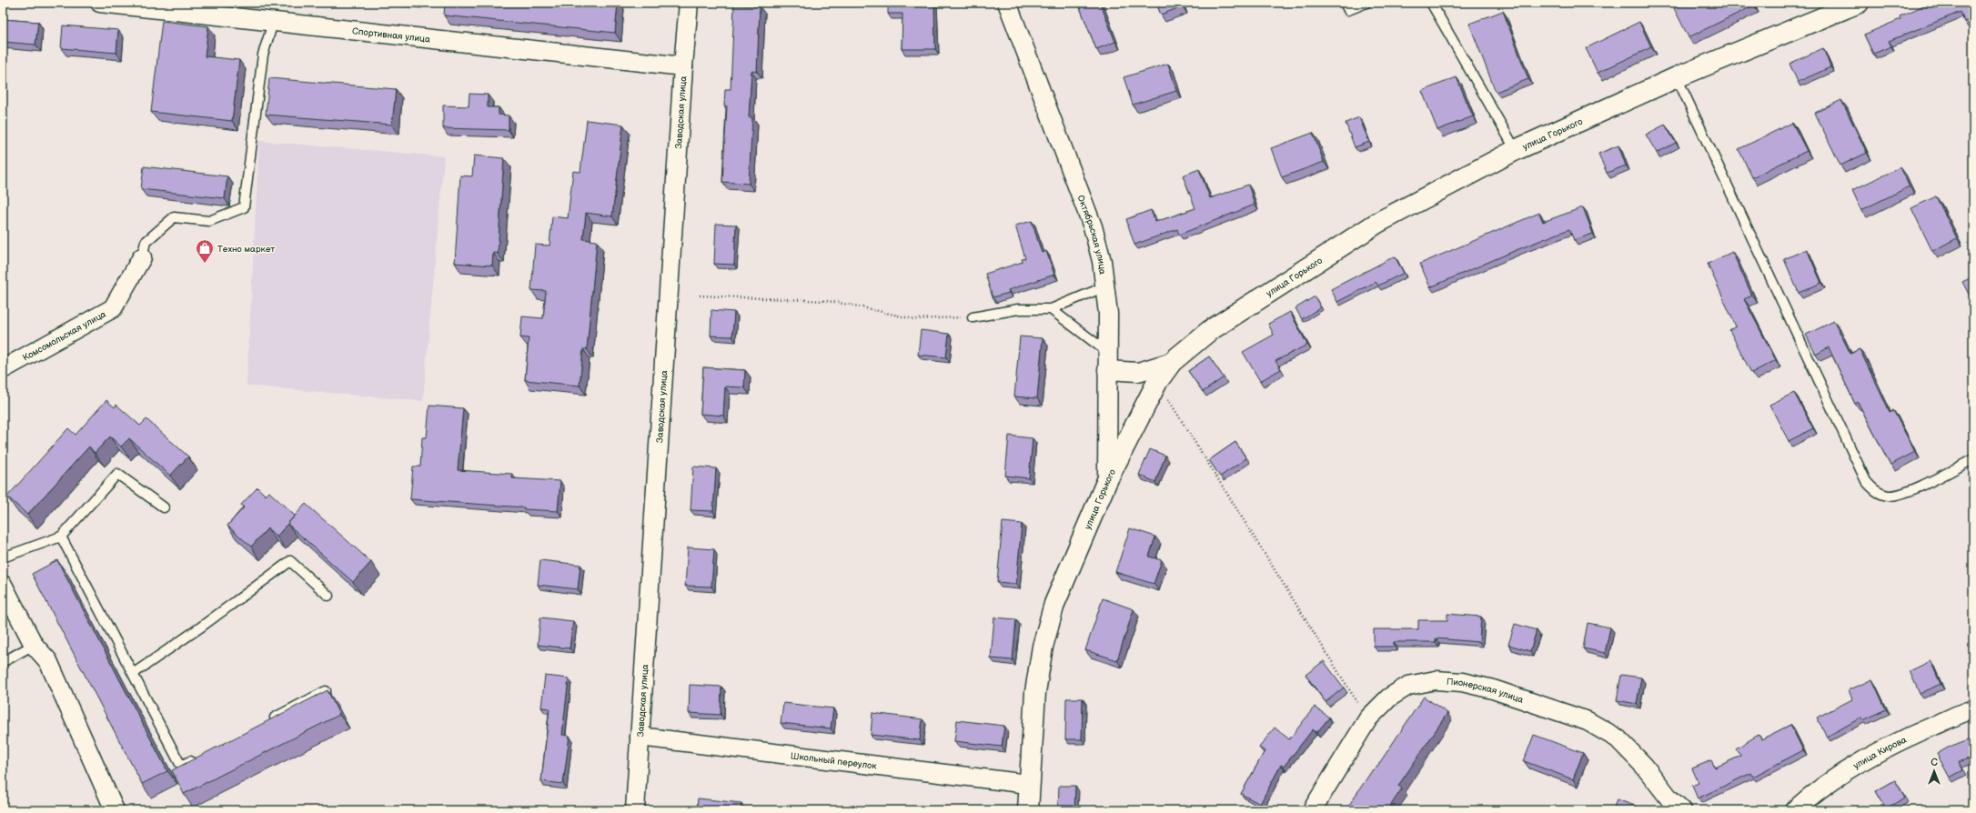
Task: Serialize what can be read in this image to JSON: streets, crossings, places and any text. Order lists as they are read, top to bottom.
{
  "streets": {
    "main road": ["улица Горького"],
    "street": [
      "Спортивная улица",
      "Заводская улица",
      "Октябрьская улица",
      "Комсомольская улица",
      "Пионерская улица",
      "улица Кирова",
      "Школьный переулок"
    ]
  },
  "crossings": [
    ["Спортивная улица", "Заводская улица"],
    ["Заводская улица", "Школьный переулок"],
    ["улица Горького", "Октябрьская улица"],
    ["улица Горького", "Школьный переулок"]
  ],
  "places": {
    "shop": ["Техно маркет"]
  },
  "north": "top"
}
